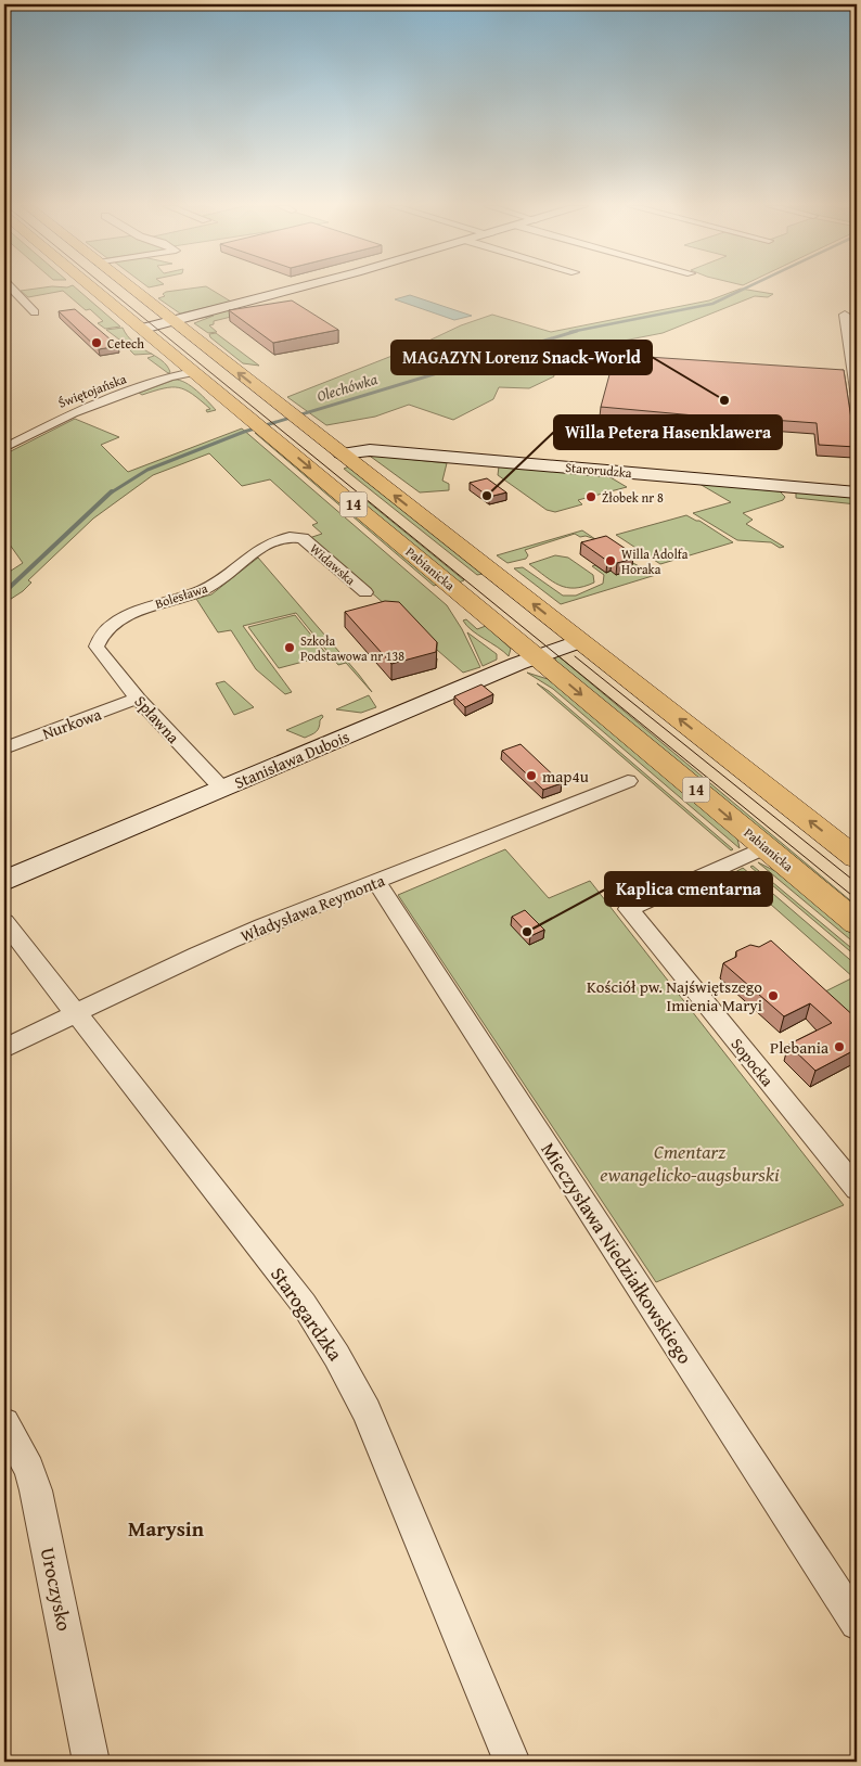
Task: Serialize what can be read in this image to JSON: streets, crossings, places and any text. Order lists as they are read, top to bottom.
{
  "streets": {
    "main road": ["14", "Pabianicka"],
    "street": [
      "Świętojańska",
      "Starorudzka",
      "Widawska",
      "Bolesława",
      "Spławna",
      "Nurkowa",
      "Stanisława Dubois",
      "Władysława Reymonta",
      "Sopocka",
      "Mieczysława Niedziałkowskiego",
      "Starogardzka",
      "Uroczysko"
    ]
  },
  "crossings": [
    ["Świętojańska", "Pabianicka"],
    ["Starorudzka", "14"],
    ["14", "Stanisława Dubois"],
    ["Widawska", "Bolesława"],
    ["Pabianicka", "Stanisława Dubois"],
    ["Pabianicka", "Sopocka"],
    ["Bolesława", "Spławna"],
    ["Spławna", "Nurkowa"],
    ["Spławna", "Stanisława Dubois"],
    ["Władysława Reymonta", "Mieczysława Niedziałkowskiego"],
    ["Władysława Reymonta", "Starogardzka"]
  ],
  "districts": ["Marysin"],
  "water": ["Olechówka"],
  "parks": ["Cmentarz ewangelicko-augsburski"],
  "places": [
    "Cetech",
    "MAGAZYN Lorenz Snack-World",
    "Willa Petera Hasenklawera",
    "Żłobek nr 8",
    "Willa Adolfa Horaka",
    "Szkoła Podstawowa nr 138",
    "map4u",
    "Kaplica cmentarna",
    "Kościół pw. Najświętszego Imienia Maryi",
    "Plebania"
  ]
}
